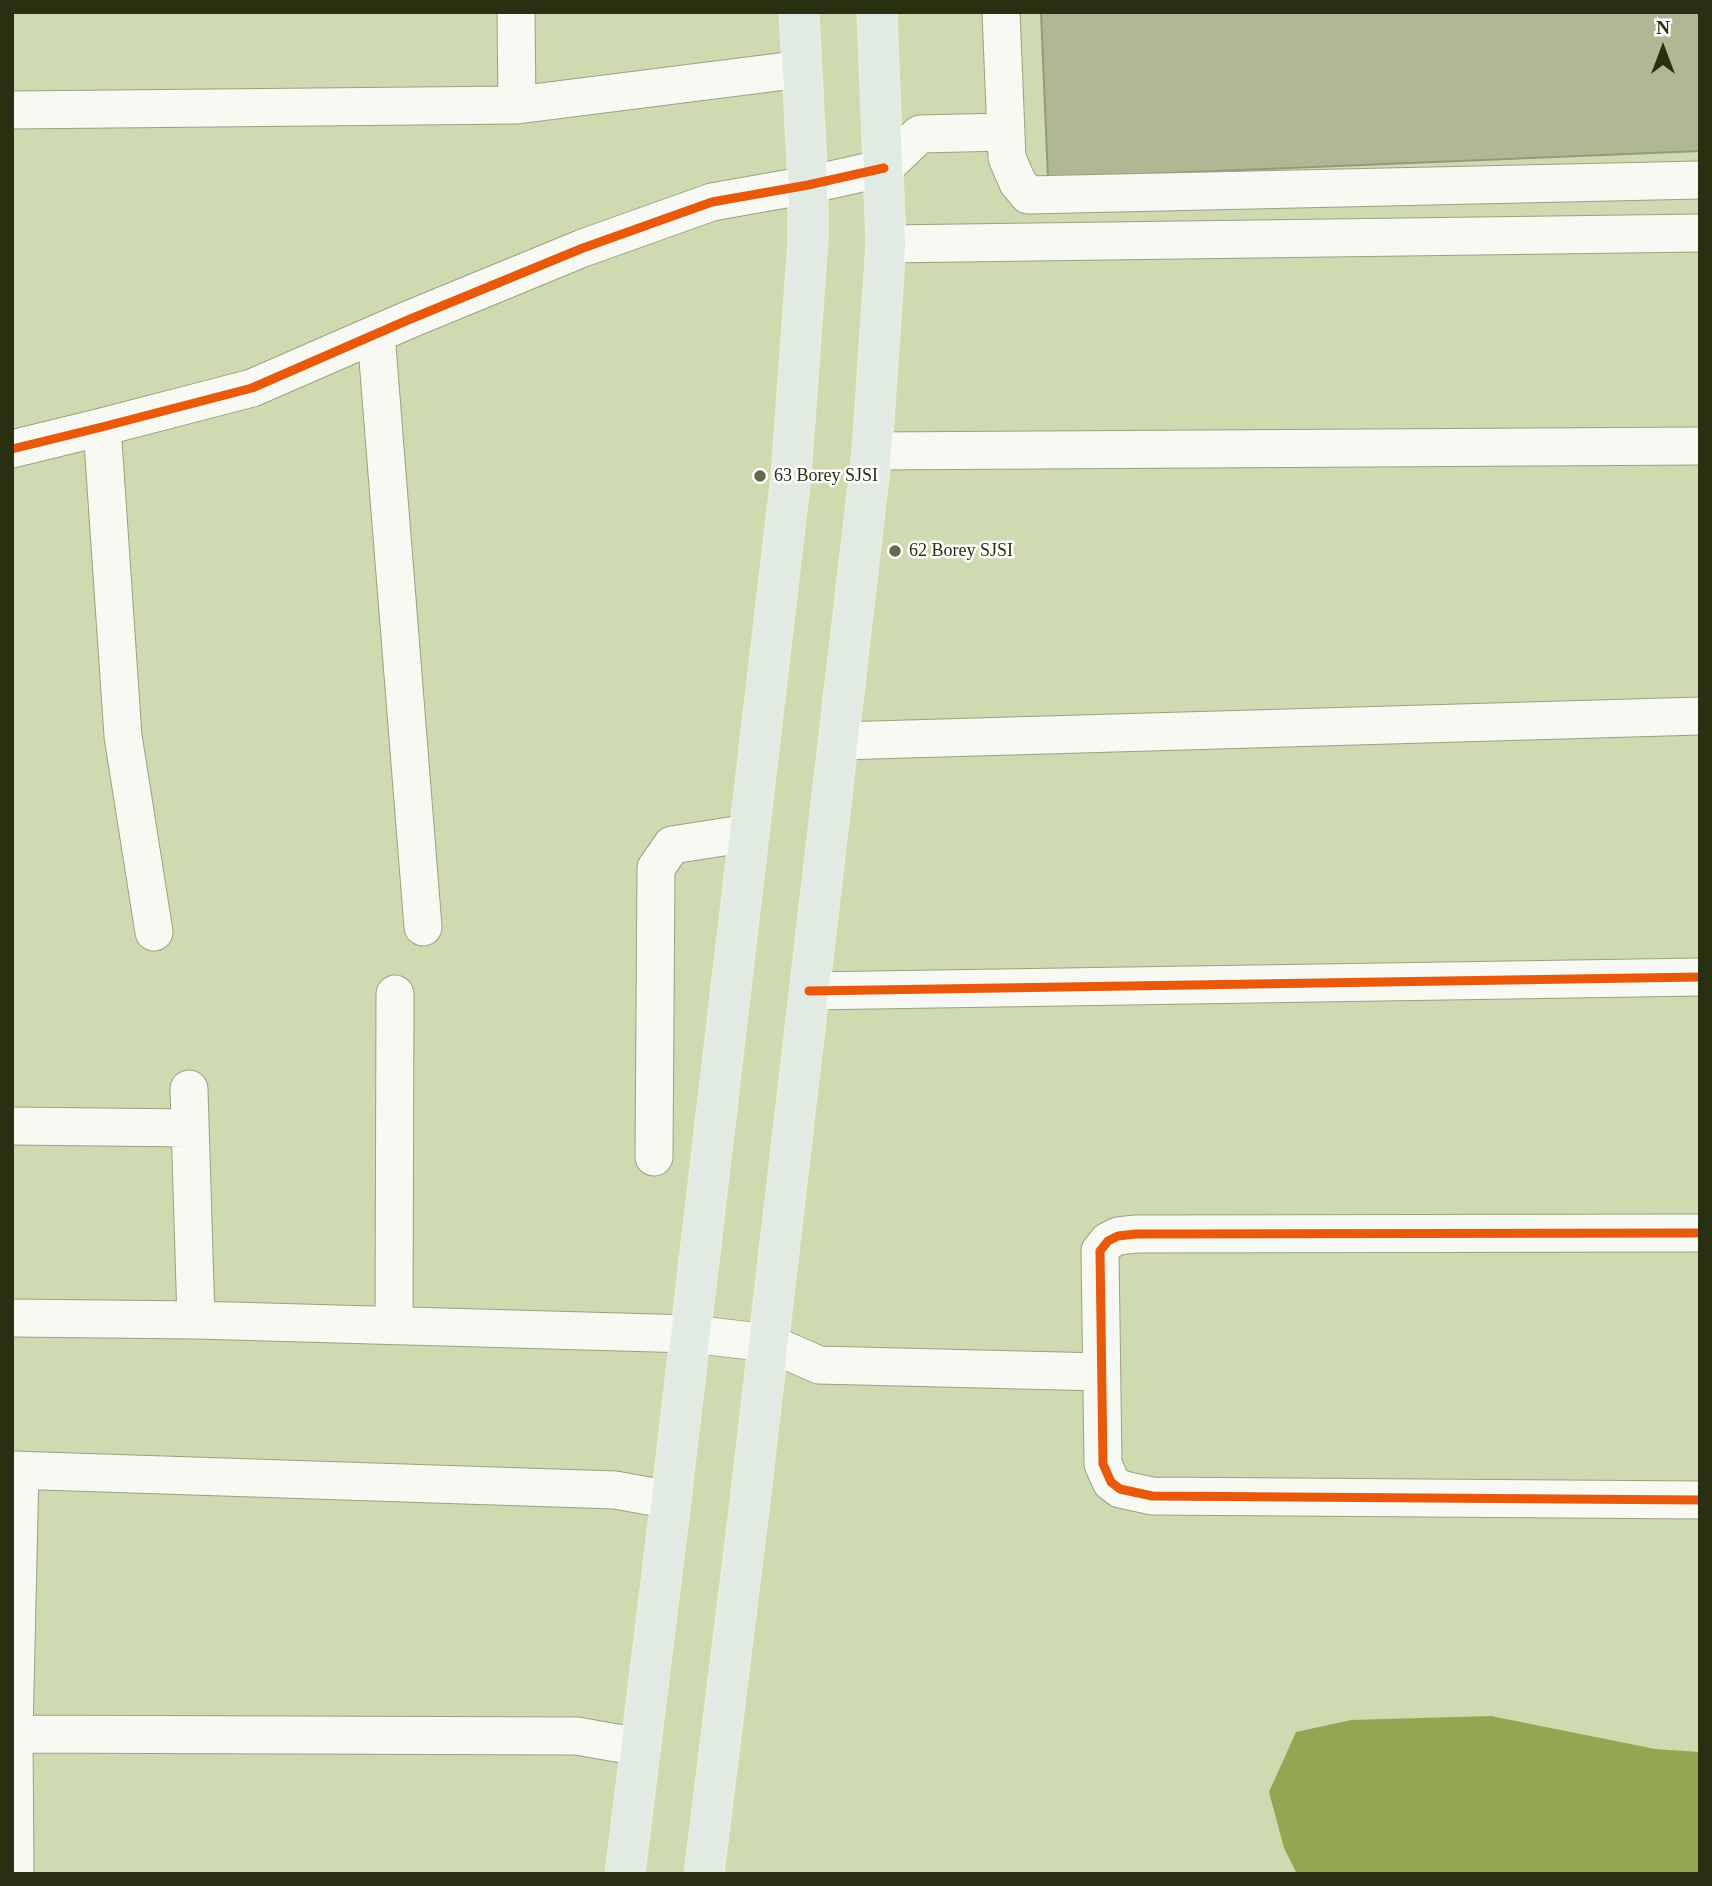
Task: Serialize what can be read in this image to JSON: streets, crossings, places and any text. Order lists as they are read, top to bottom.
{
  "places": ["63 Borey SJSI", "62 Borey SJSI"],
  "north": "top"
}
